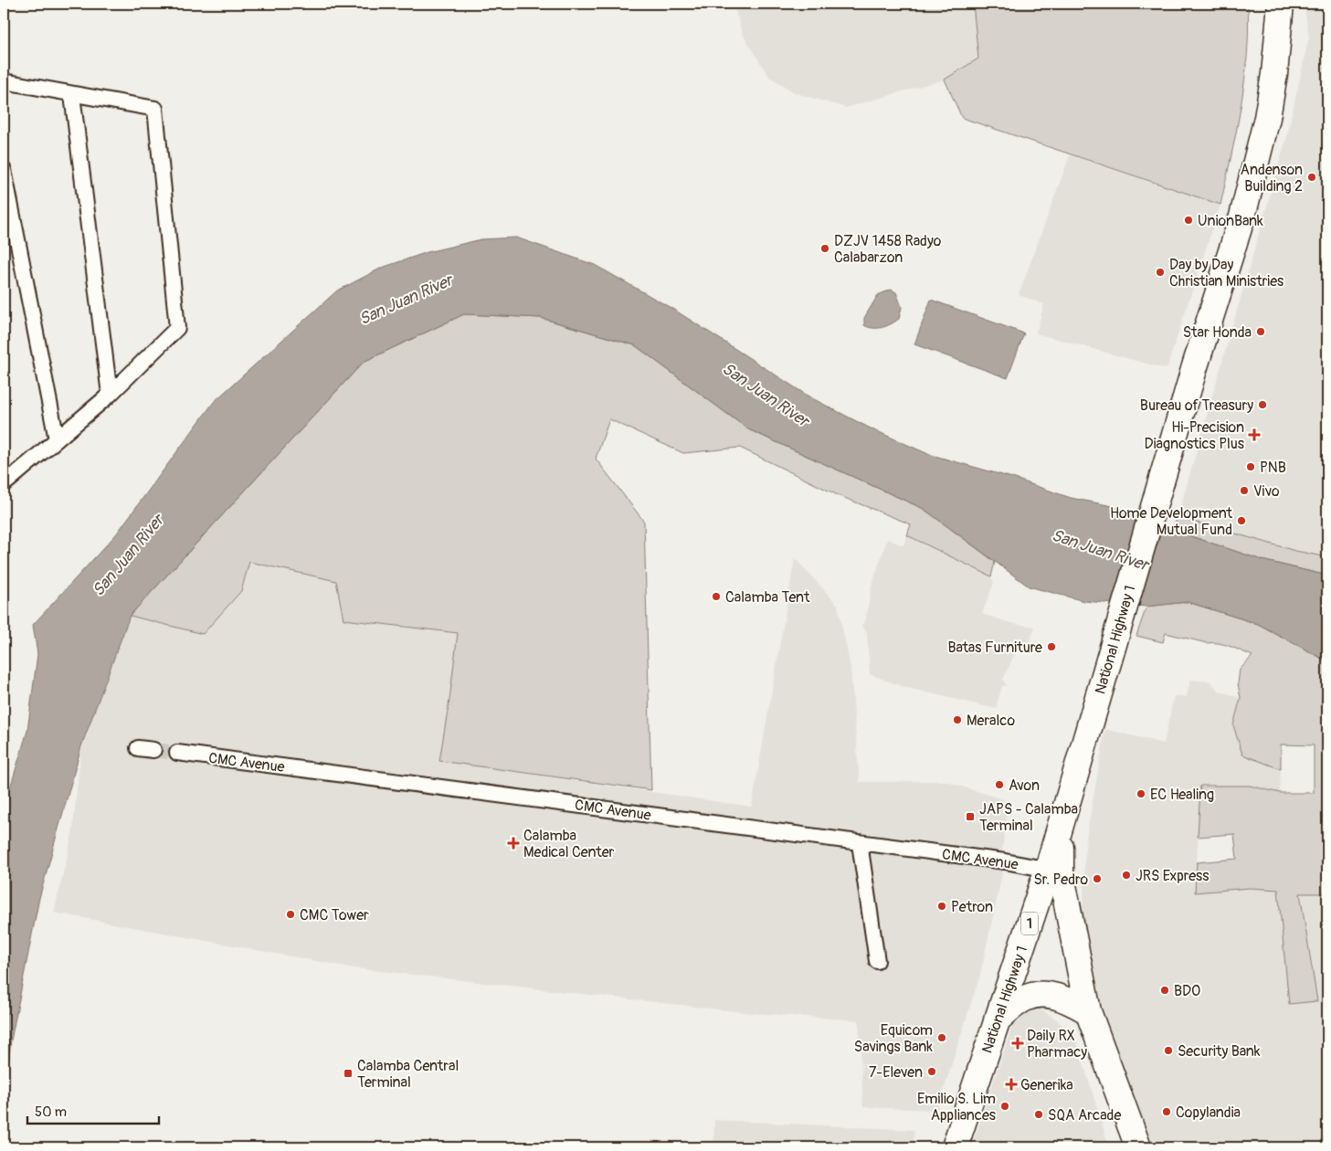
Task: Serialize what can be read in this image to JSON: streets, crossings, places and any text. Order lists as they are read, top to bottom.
{
  "streets": {
    "highway": ["National Highway 1", "1"],
    "street": ["CMC Avenue"]
  },
  "crossings": [
    ["National Highway 1", "CMC Avenue"]
  ],
  "water": ["San Juan River"],
  "places": {
    "other": [
      "Andenson Building 2",
      "UnionBank",
      "DZJV 1458 Radyo Calabarzon",
      "Day by Day Christian Ministries",
      "Star Honda",
      "Bureau of Treasury",
      "PNB",
      "Vivo",
      "Home Development Mutual Fund",
      "Calamba Tent",
      "Batas Furniture",
      "Meralco",
      "Avon",
      "EC Healing",
      "JRS Express",
      "Sr. Pedro",
      "Petron",
      "CMC Tower",
      "BDO",
      "Equicom Savings Bank",
      "Security Bank",
      "7-Eleven",
      "Emilio S. Lim Appliances",
      "Copylandia",
      "SQA Arcade"
    ],
    "health": [
      "Hi-Precision Diagnostics Plus",
      "Calamba Medical Center",
      "Daily RX Pharmacy",
      "Generika"
    ],
    "transit": ["JAPS - Calamba Terminal", "Calamba Central Terminal"]
  },
  "scale_bar": "50 m"
}
